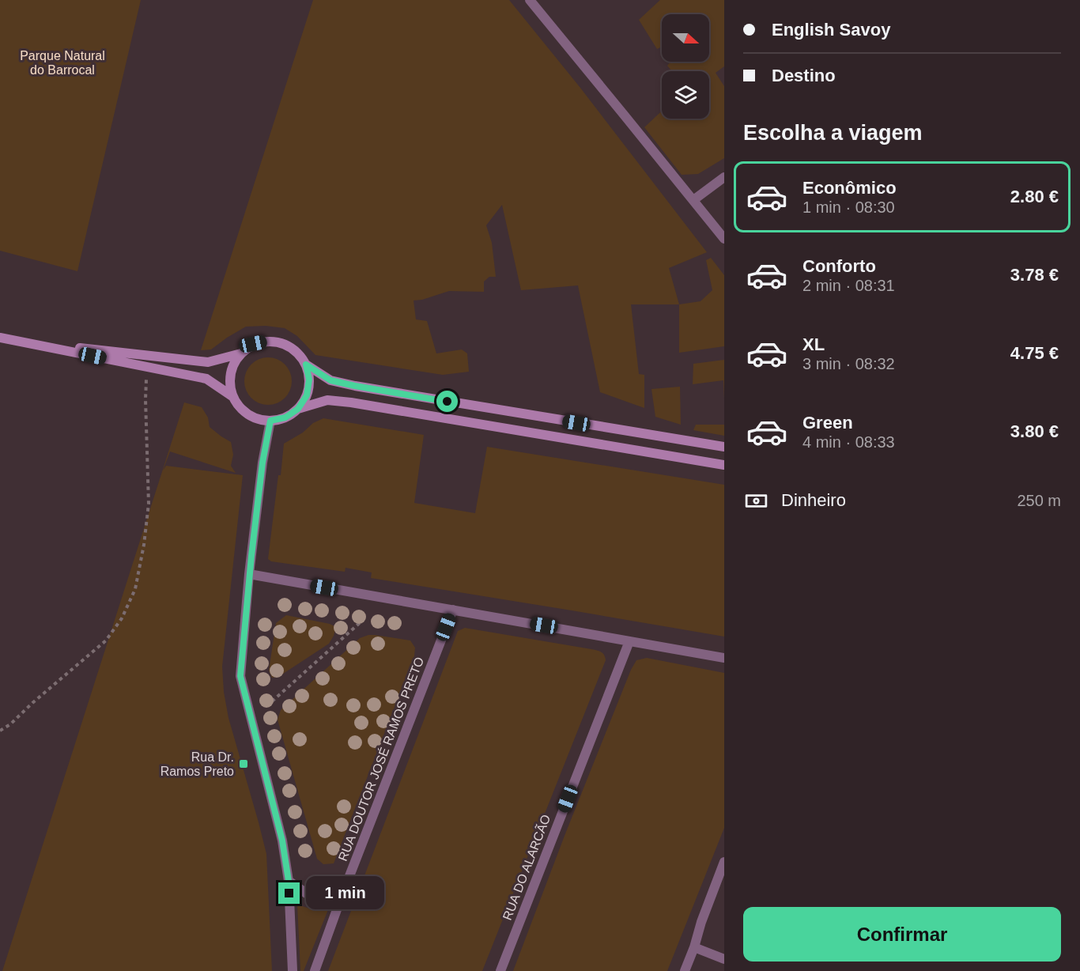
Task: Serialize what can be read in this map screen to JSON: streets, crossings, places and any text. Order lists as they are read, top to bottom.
{
  "streets": {
    "street": ["RUA DOUTOR JOSÉ RAMOS PRETO", "RUA DO ALARCÃO"]
  },
  "parks": ["Parque Natural do Barrocal"],
  "places": {
    "transit": ["Rua Dr. Ramos Preto"]
  },
  "north": "right",
  "page": {
    "banner": ["English Savoy", "Destino"],
    "heading": "Escolha a viagem",
    "list": [
      {
        "name": "Econômico",
        "note": "1 min · 08:30",
        "value": "2.80 €"
      },
      {
        "name": "Conforto",
        "note": "2 min · 08:31",
        "value": "3.78 €"
      },
      {
        "name": "XL",
        "note": "3 min · 08:32",
        "value": "4.75 €"
      },
      {
        "name": "Green",
        "note": "4 min · 08:33",
        "value": "3.80 €"
      }
    ],
    "pay": ["Dinheiro", "250 m"],
    "bubble": "1 min",
    "buttons": "Confirmar"
  }
}
